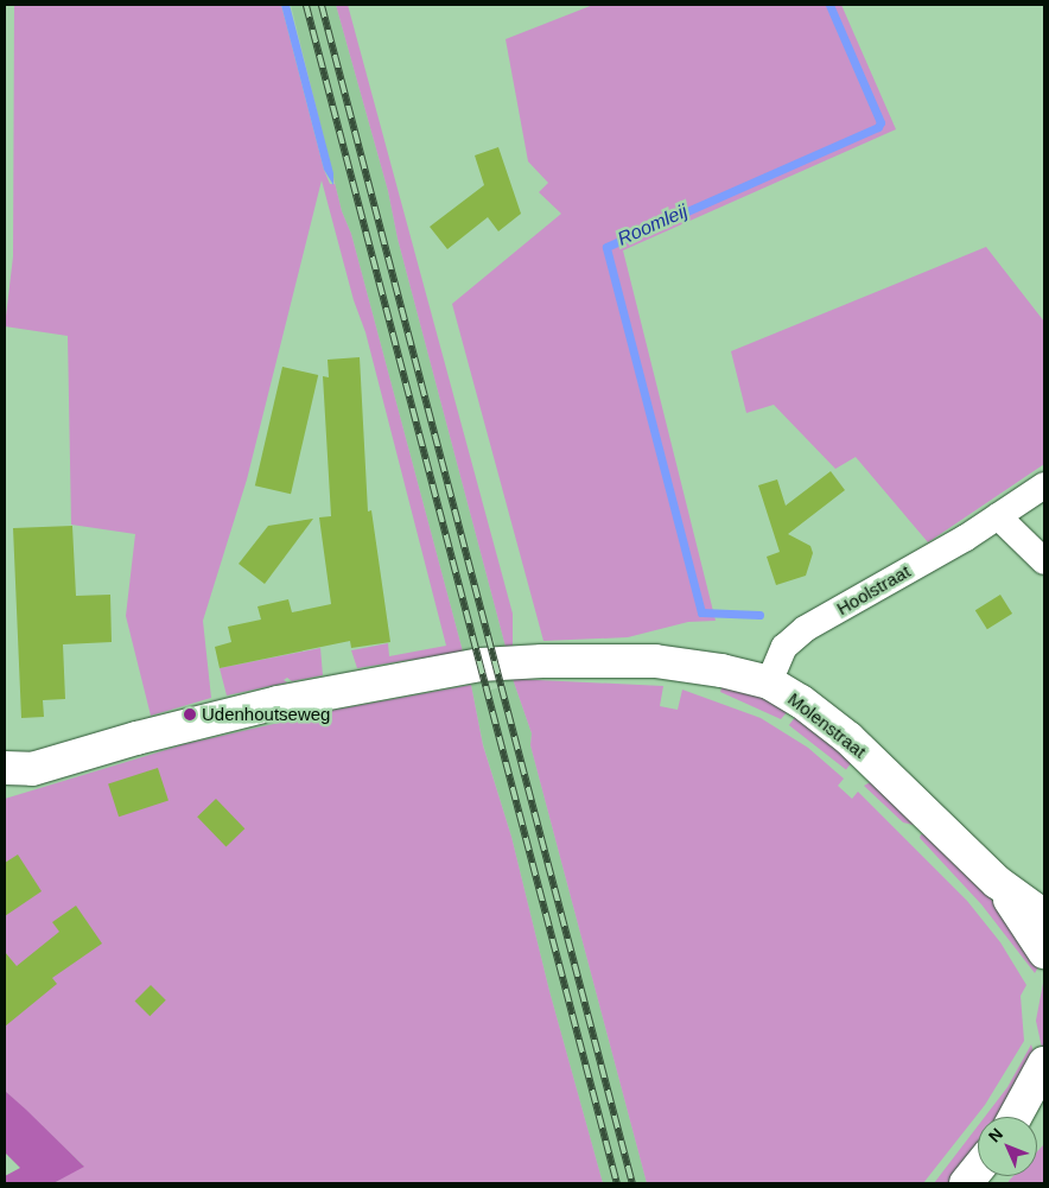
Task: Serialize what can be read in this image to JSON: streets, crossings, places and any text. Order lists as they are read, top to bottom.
{
  "streets": {
    "street": ["Hoolstraat", "Molenstraat"]
  },
  "crossings": [
    ["Hoolstraat", "Molenstraat"]
  ],
  "water": ["Roomleij"],
  "places": ["Udenhoutseweg"],
  "north": "top left"
}
